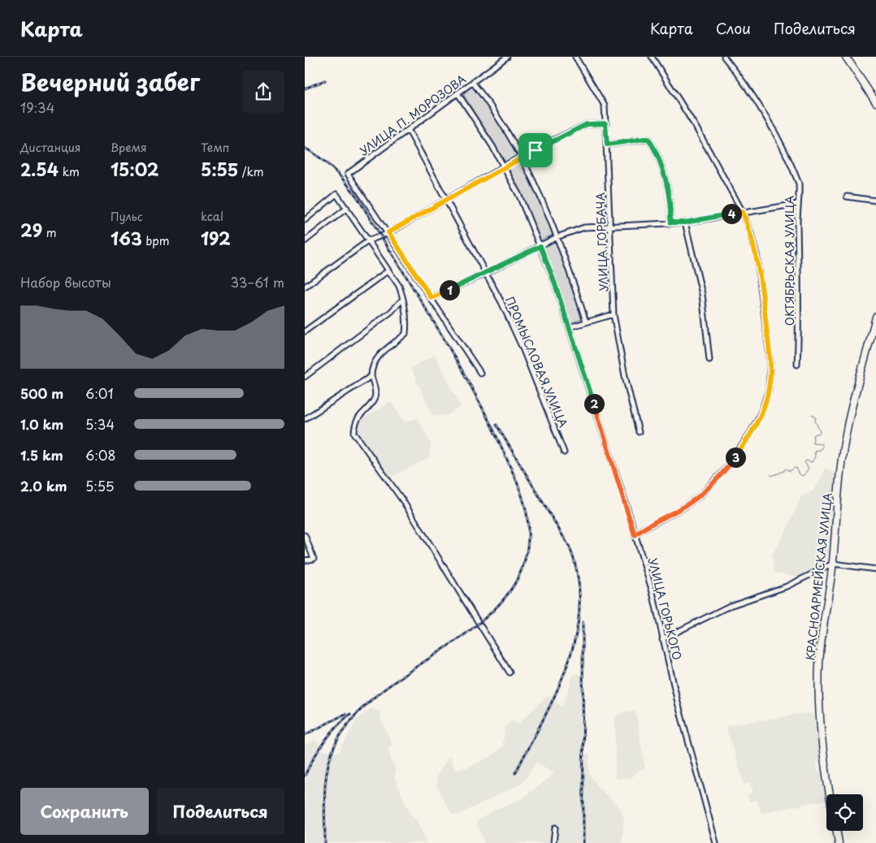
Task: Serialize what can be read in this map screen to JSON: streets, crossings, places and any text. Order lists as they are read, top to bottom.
{
  "streets": {
    "main road": ["КРАСНОАРМЕЙСКАЯ УЛИЦА"],
    "street": [
      "УЛИЦА П. МОРОЗОВА",
      "УЛИЦА ГОРБАЧА",
      "ОКТЯБРЬСКАЯ УЛИЦА",
      "ПРОМЫСЛОВАЯ УЛИЦА",
      "УЛИЦА ГОРЬКОГО"
    ]
  },
  "crossings": [
    ["УЛИЦА П. МОРОЗОВА", "ПРОМЫСЛОВАЯ УЛИЦА"],
    ["УЛИЦА П. МОРОЗОВА", "УЛИЦА ГОРЬКОГО"]
  ],
  "page": {
    "header": "Карта",
    "nav": ["Карта", "Слои", "Поделиться"],
    "heading": ["Вечерний забег", "19:34"],
    "stats": [
      ["Дистанция", "2.54 km"],
      ["Время", "15:02"],
      ["Темп", "5:55 /km"],
      ["29 m"],
      ["Пульс", "163 bpm"],
      ["kcal", "192"]
    ],
    "pins": [
      "4",
      "1",
      "2",
      "3"
    ],
    "chart": ["Набор высоты", "33–61 m"],
    "list": [
      {
        "name": "500 m",
        "note": "6:01"
      },
      {
        "name": "1.0 km",
        "note": "5:34"
      },
      {
        "name": "1.5 km",
        "note": "6:08"
      },
      {
        "name": "2.0 km",
        "note": "5:55"
      }
    ],
    "buttons": ["Сохранить", "Поделиться"]
  }
}
